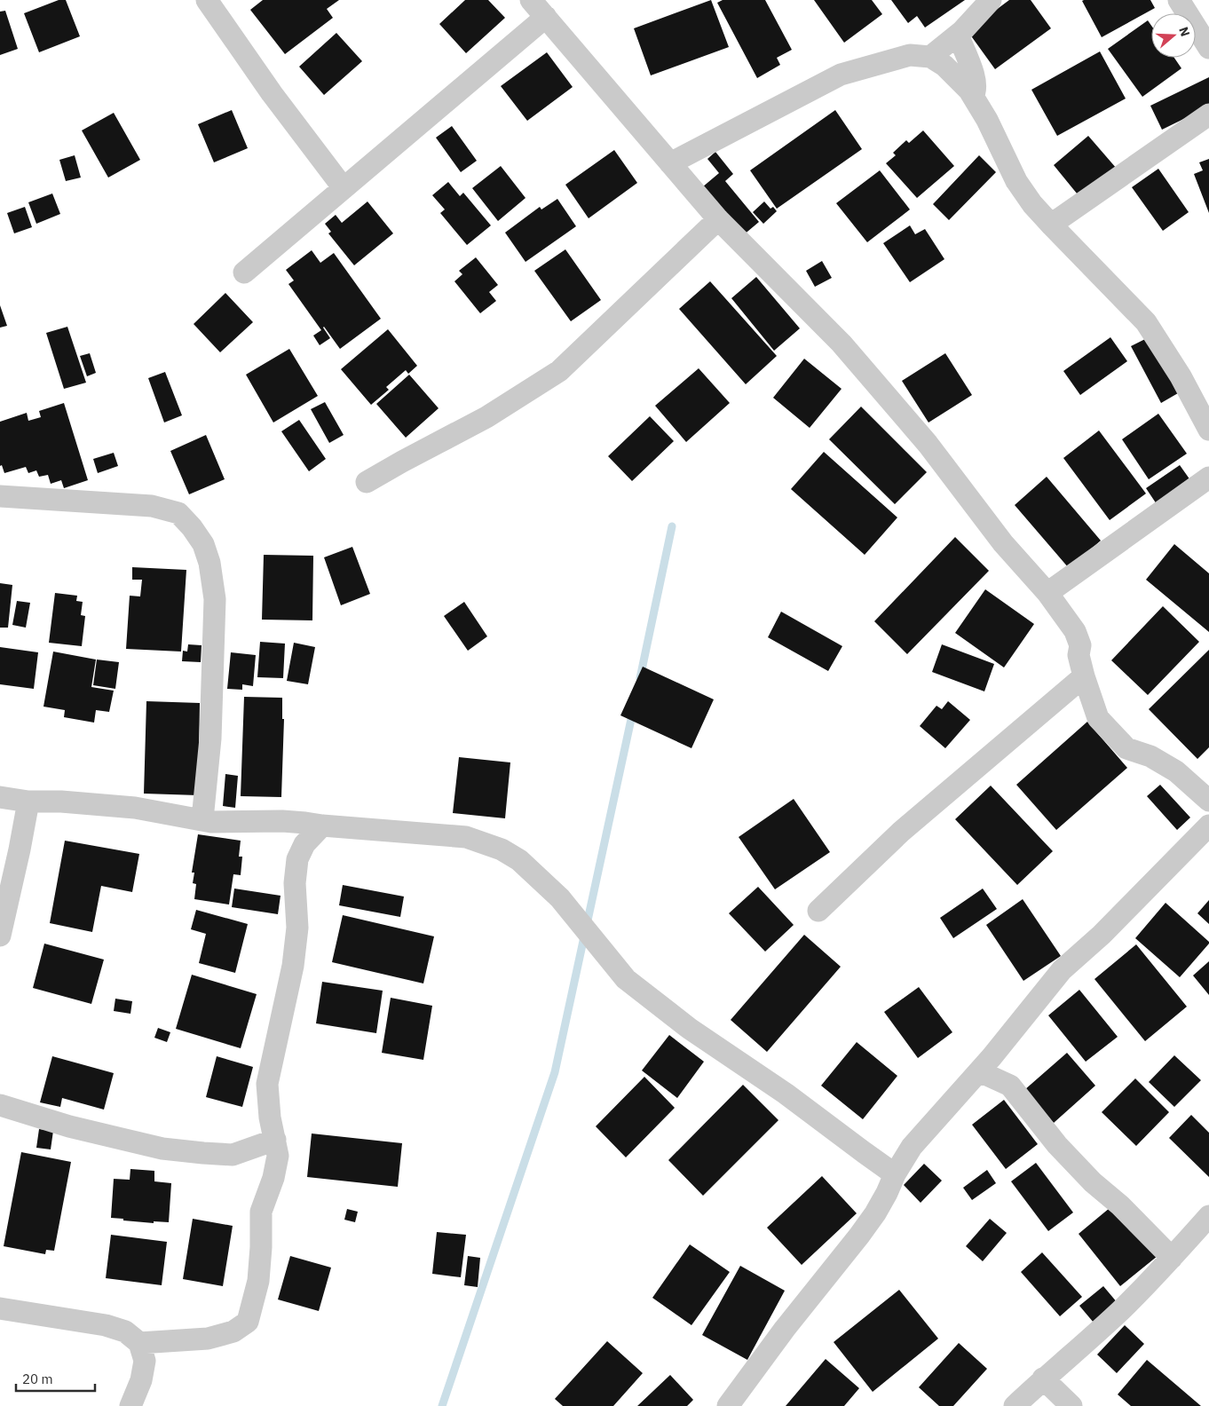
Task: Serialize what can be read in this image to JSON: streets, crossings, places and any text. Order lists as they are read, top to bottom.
{
  "scale_bar": "20 m",
  "north": "right"
}
